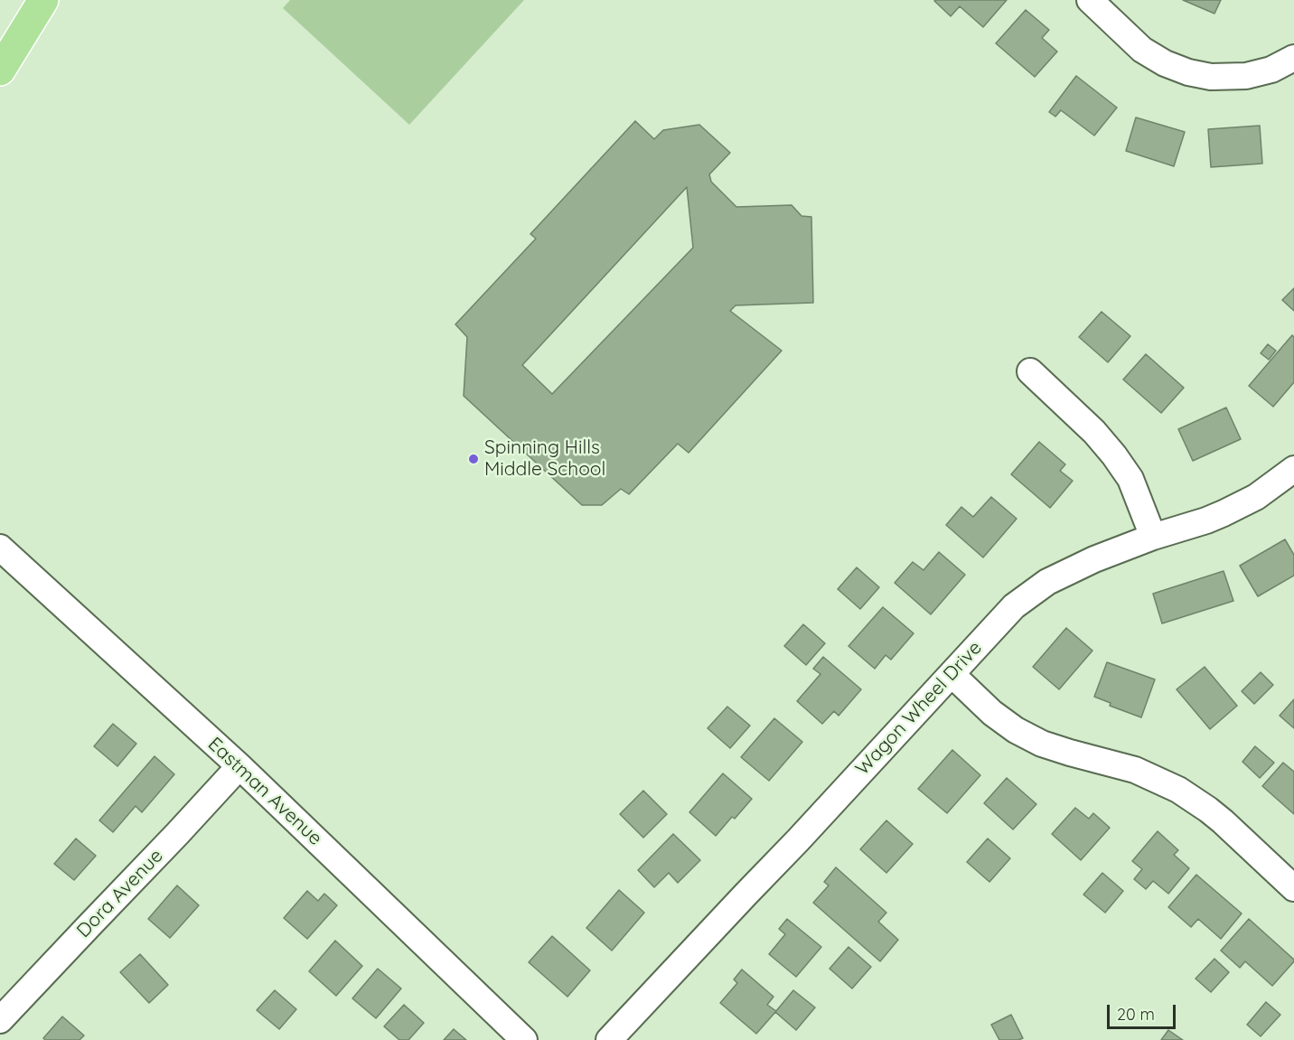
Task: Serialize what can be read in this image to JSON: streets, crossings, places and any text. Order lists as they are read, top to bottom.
{
  "streets": {
    "street": ["Wagon Wheel Drive", "Eastman Avenue", "Dora Avenue"]
  },
  "crossings": [
    ["Eastman Avenue", "Dora Avenue"]
  ],
  "places": ["Spinning Hills Middle School"],
  "scale_bar": "20 m"
}
